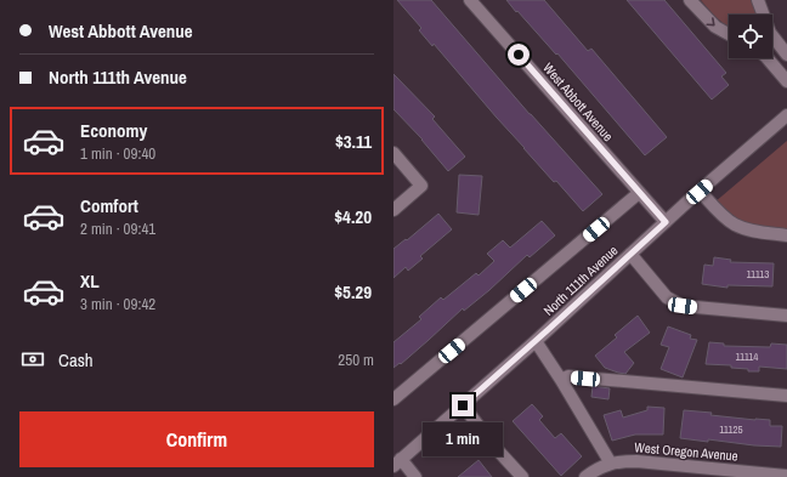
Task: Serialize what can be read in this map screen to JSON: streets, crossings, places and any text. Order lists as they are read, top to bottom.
{
  "streets": {
    "street": ["West Abbott Avenue", "North 111th Avenue", "West Oregon Avenue"]
  },
  "crossings": [
    ["West Abbott Avenue", "North 111th Avenue"]
  ],
  "house_numbers": ["11113", "11114", "11125"],
  "page": {
    "banner": ["West Abbott Avenue", "North 111th Avenue"],
    "list": [
      {
        "name": "Economy",
        "note": "1 min · 09:40",
        "value": "$3.11"
      },
      {
        "name": "Comfort",
        "note": "2 min · 09:41",
        "value": "$4.20"
      },
      {
        "name": "XL",
        "note": "3 min · 09:42",
        "value": "$5.29"
      }
    ],
    "pay": ["Cash", "250 m"],
    "buttons": "Confirm",
    "bubble": "1 min"
  }
}
